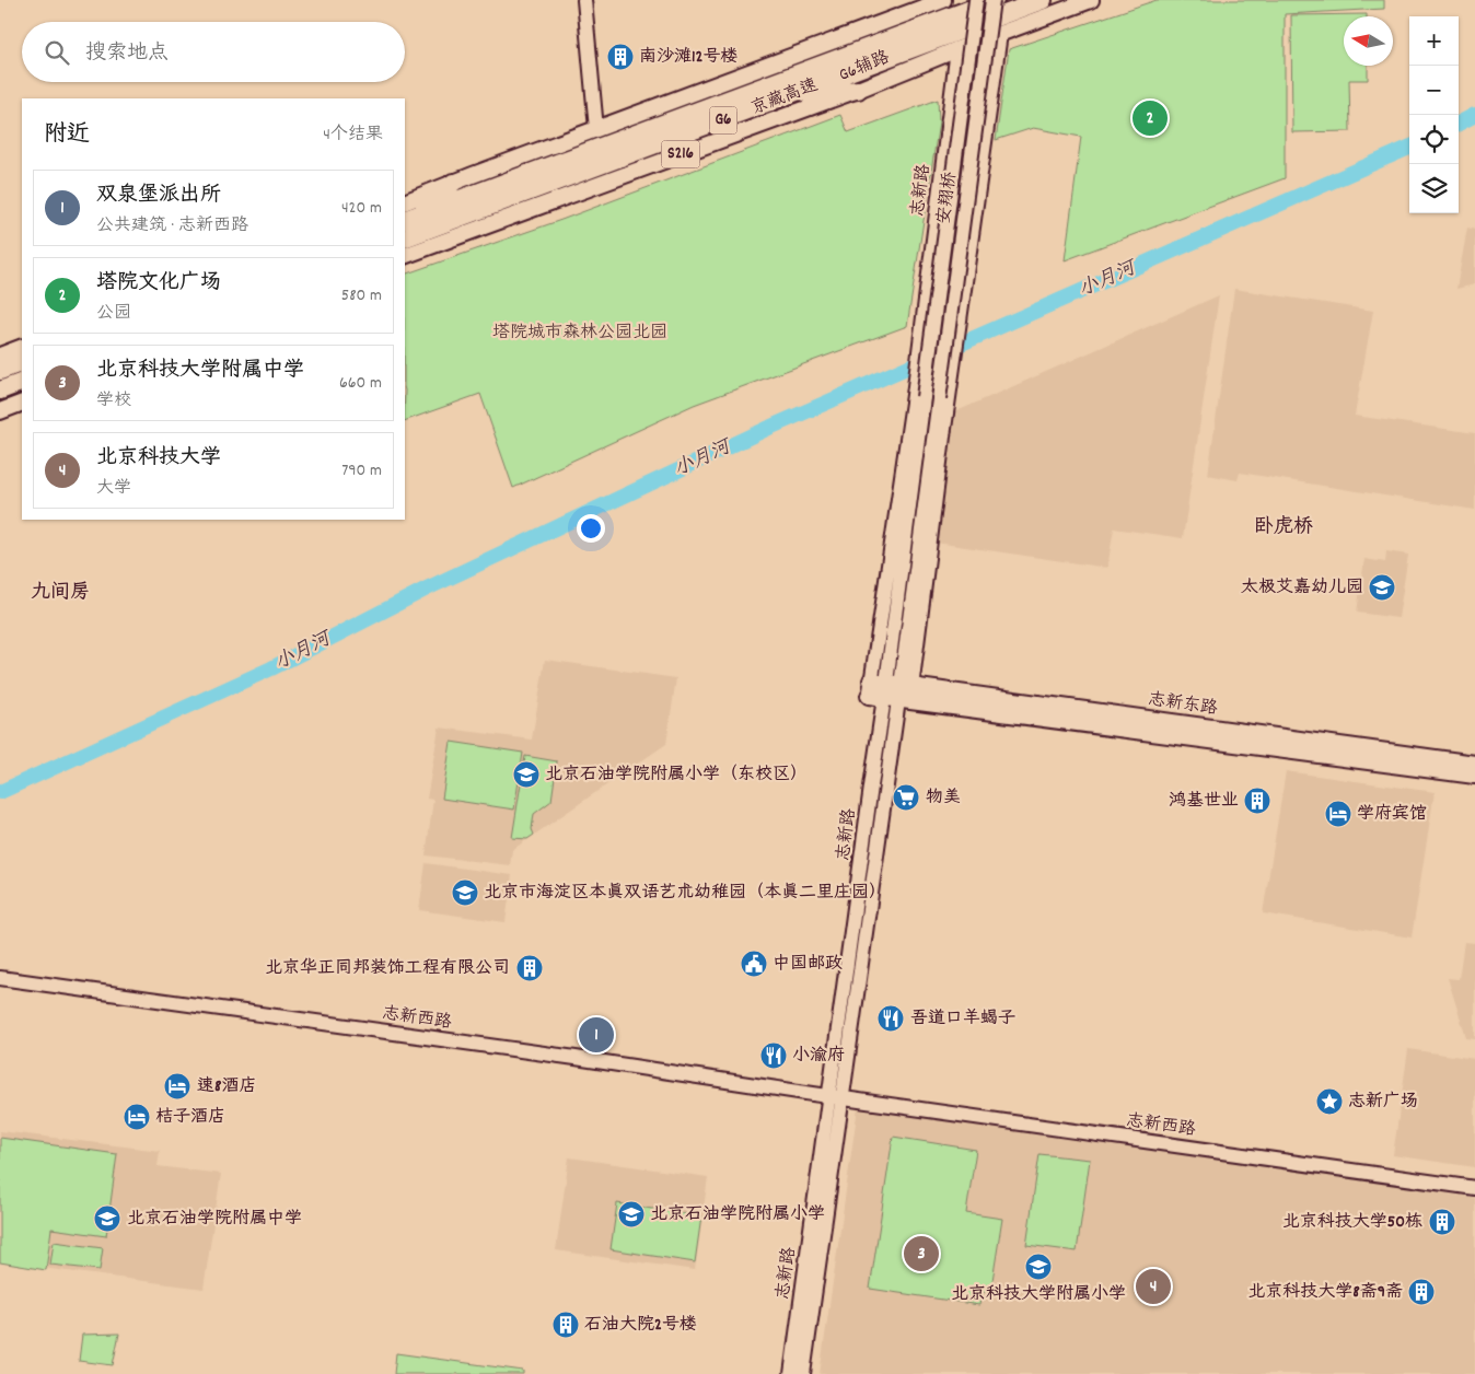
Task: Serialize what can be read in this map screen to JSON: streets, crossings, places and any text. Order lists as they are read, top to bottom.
{
  "streets": {
    "highway": ["京藏高速", "G6"],
    "main road": ["G6辅路", "S216", "志新东路"],
    "street": ["志新路", "安翔桥", "志新西路"]
  },
  "crossings": [
    ["G6辅路", "志新路"],
    ["京藏高速", "安翔桥"],
    ["志新路", "安翔桥"],
    ["志新路", "志新东路"],
    ["志新路", "志新西路"]
  ],
  "districts": ["卧虎桥", "九间房"],
  "water": ["小月河"],
  "parks": ["塔院城市森林公园北园"],
  "places": {
    "building": [
      "南沙滩12号楼",
      "鸿基世业",
      "北京华正同邦装饰工程有限公司",
      "北京科技大学50栋",
      "北京科技大学8斋9斋",
      "石油大院2号楼"
    ],
    "school or university": [
      "太极艾嘉幼儿园",
      "北京石油学院附属小学（东校区）",
      "北京市海淀区本真双语艺术幼稚园（本真二里庄园）",
      "北京石油学院附属小学",
      "北京石油学院附属中学",
      "北京科技大学附属小学"
    ],
    "supermarket": ["物美"],
    "hotel": ["学府宾馆", "速8酒店", "桔子酒店"],
    "public building": ["中国邮政"],
    "restaurant": ["吾道口羊蝎子", "小渝府"],
    "place": ["志新广场"]
  },
  "north": "left",
  "page": {
    "map_buttons": ["+", "−"],
    "search": "搜索地点",
    "pins": [
      "2",
      "1",
      "3",
      "4"
    ],
    "heading": ["附近", "4个结果"],
    "list": [
      {
        "mark": "1",
        "name": "双泉堡派出所",
        "note": "公共建筑 · 志新西路",
        "value": "420 m"
      },
      {
        "mark": "2",
        "name": "塔院文化广场",
        "note": "公园",
        "value": "580 m"
      },
      {
        "mark": "3",
        "name": "北京科技大学附属中学",
        "note": "学校",
        "value": "660 m"
      },
      {
        "mark": "4",
        "name": "北京科技大学",
        "note": "大学",
        "value": "790 m"
      }
    ]
  }
}
